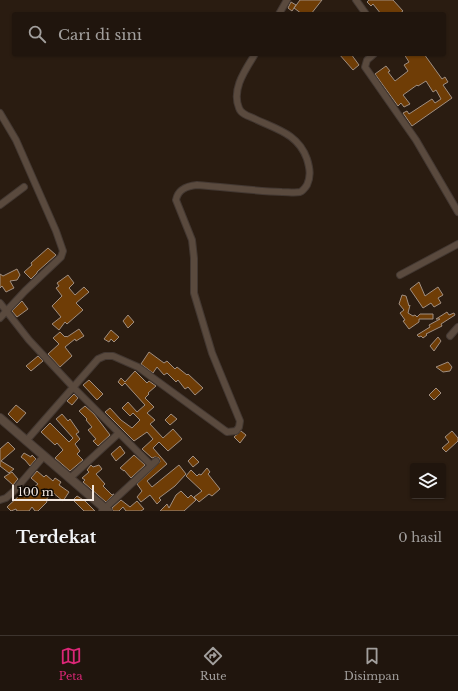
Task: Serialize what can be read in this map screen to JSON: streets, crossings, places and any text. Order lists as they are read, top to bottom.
{
  "scale_bar": "100 m",
  "page": {
    "search": "Cari di sini",
    "scale": "100 m",
    "heading": ["Terdekat", "0 hasil"],
    "nav": ["Peta", "Rute", "Disimpan"]
  }
}
